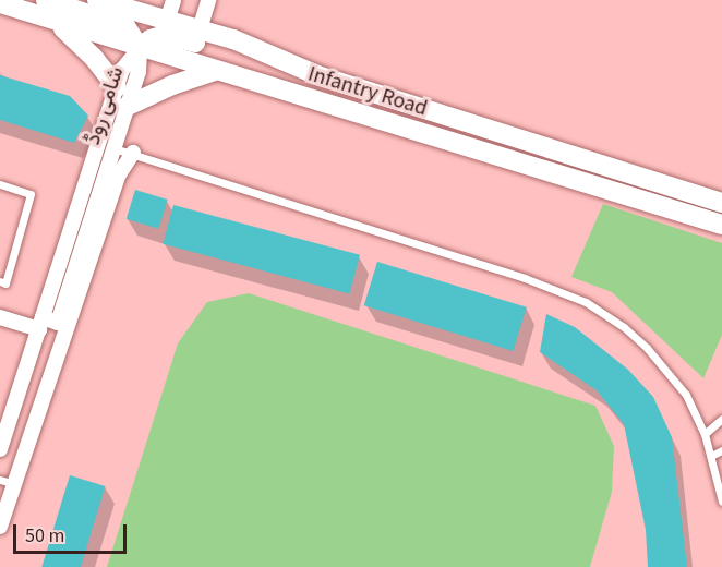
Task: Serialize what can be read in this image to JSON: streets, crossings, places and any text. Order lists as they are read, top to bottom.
{
  "streets": {
    "main road": ["Infantry Road"],
    "street": ["شامی روڈ"]
  },
  "crossings": [
    ["Infantry Road", "شامی روڈ"]
  ],
  "scale_bar": "50 m"
}
